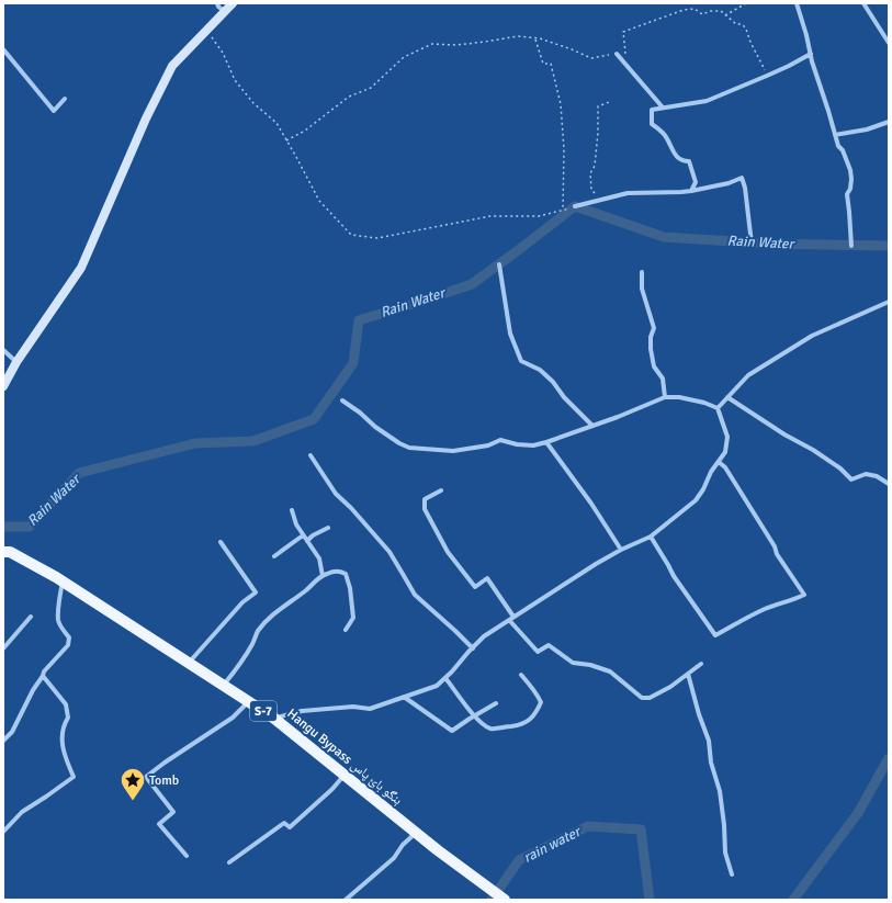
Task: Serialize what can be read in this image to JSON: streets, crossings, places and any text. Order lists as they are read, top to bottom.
{
  "streets": {
    "main road": ["S-7", "Hangu Bypass ہنگو بائ پاس"]
  },
  "water": ["Rain Water", "rain water"],
  "places": {
    "place": ["Tomb"]
  }
}
